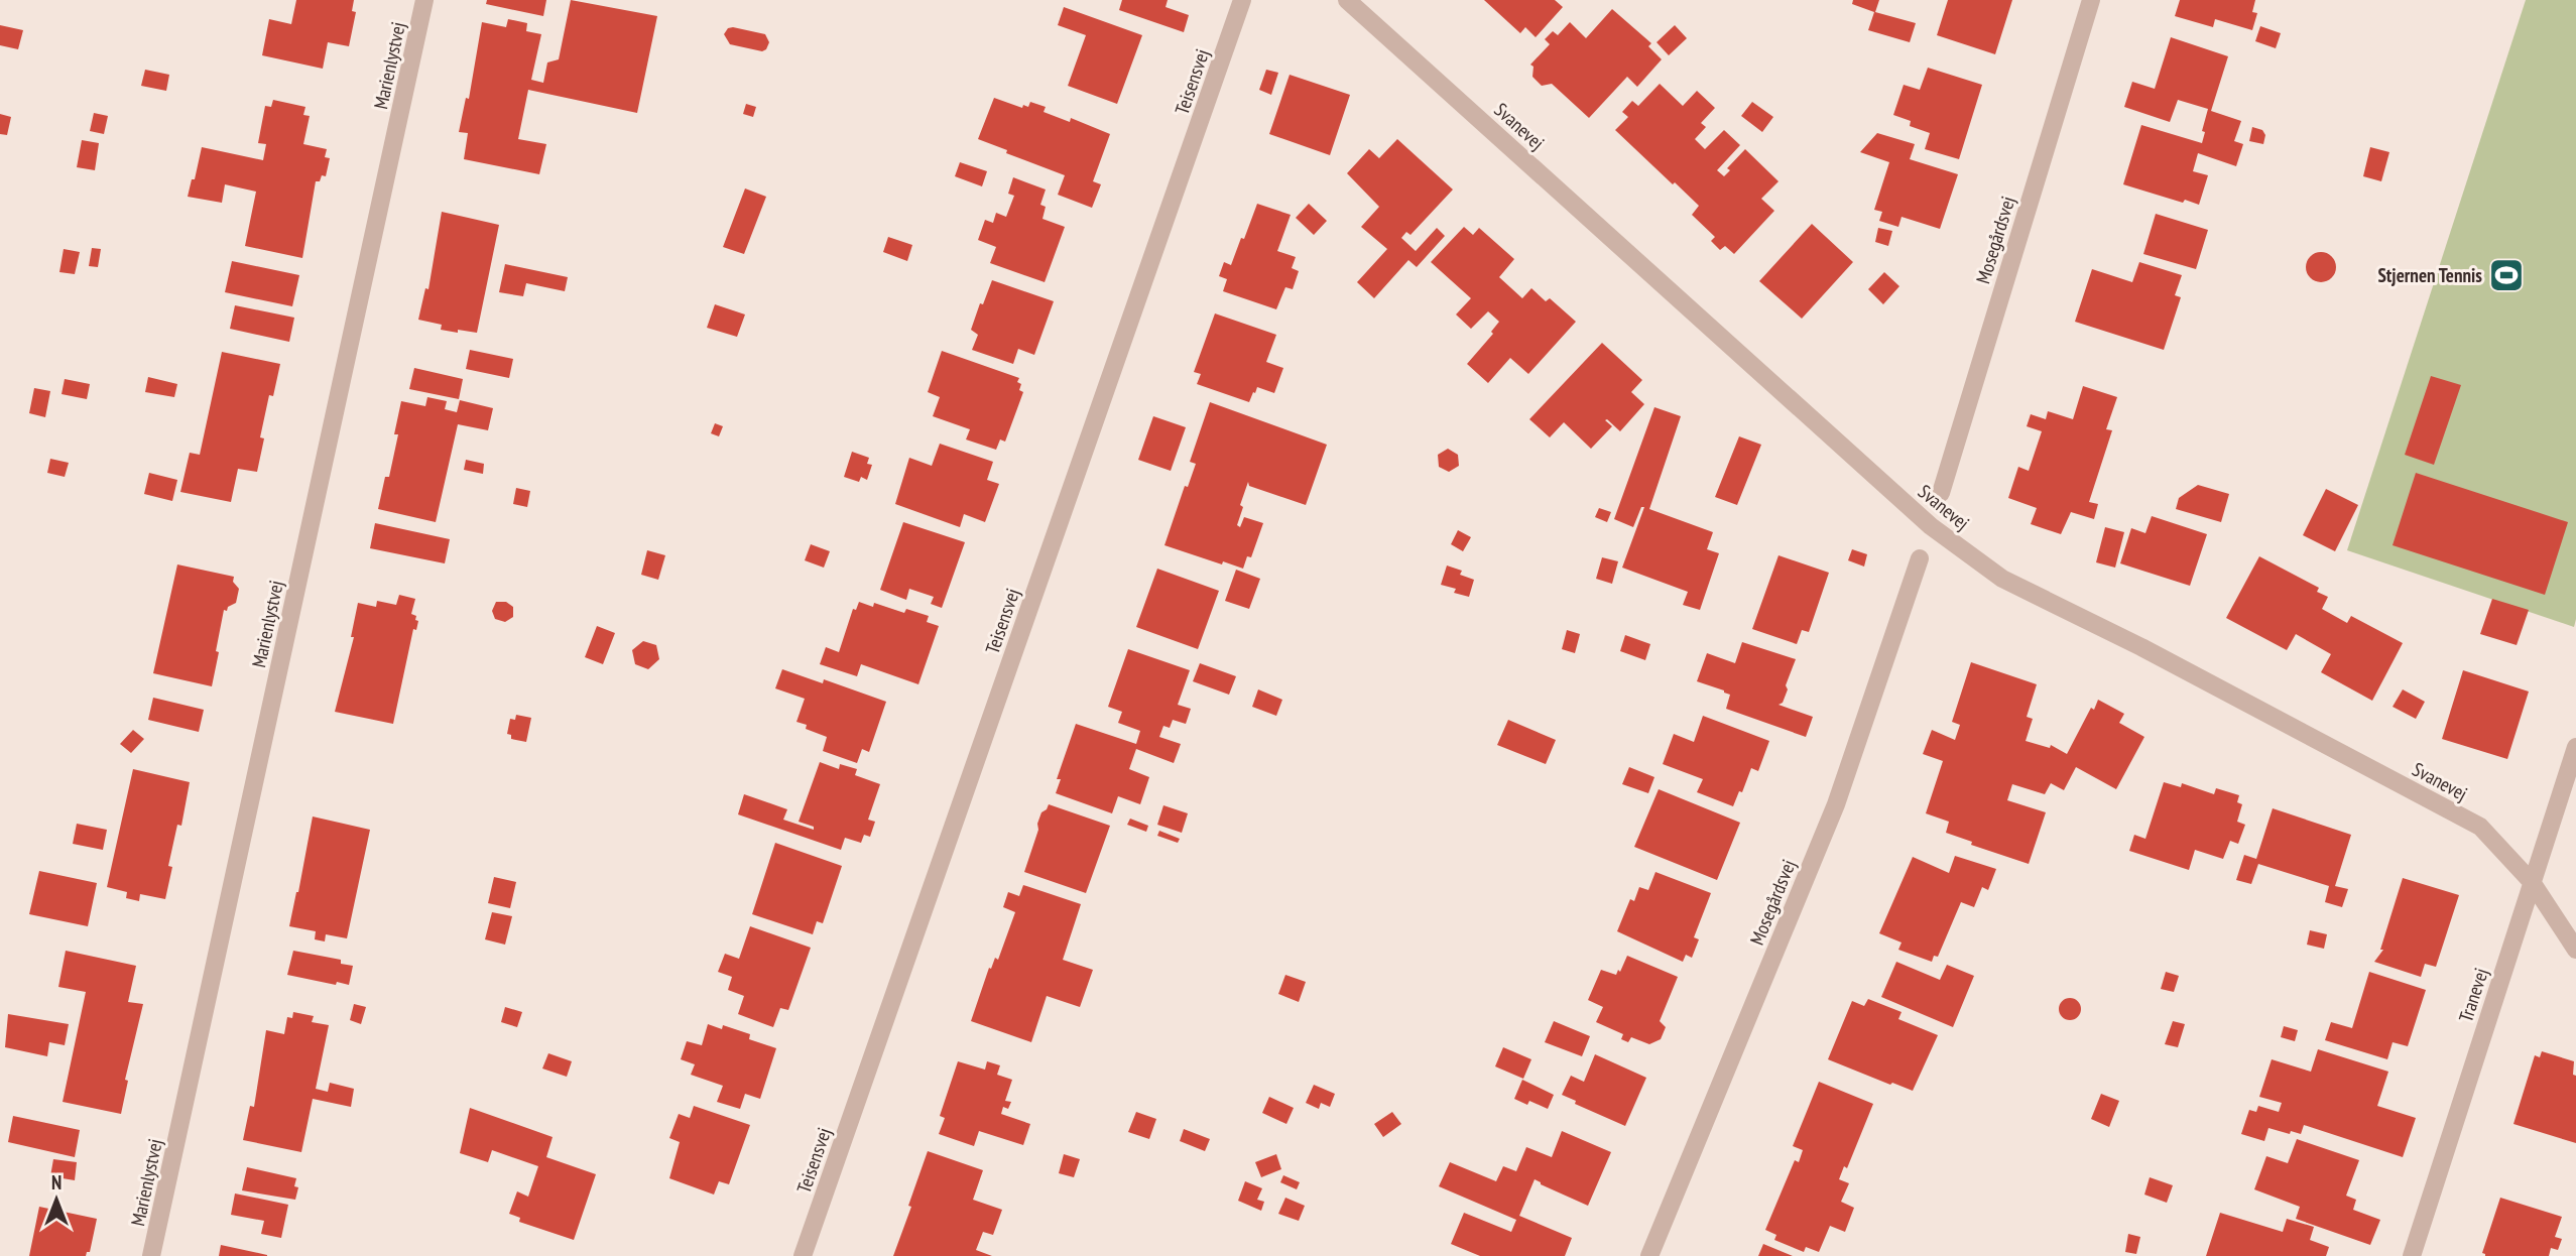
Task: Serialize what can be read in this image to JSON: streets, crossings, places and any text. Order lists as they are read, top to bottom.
{
  "streets": {
    "street": [
      "Marienlystvej",
      "Teisensvej",
      "Svanevej",
      "Mosegårdsvej",
      "Tranevej"
    ]
  },
  "crossings": [
    ["Svanevej", "Tranevej"]
  ],
  "places": {
    "sports": ["Stjernen Tennis"]
  },
  "north": "top"
}
